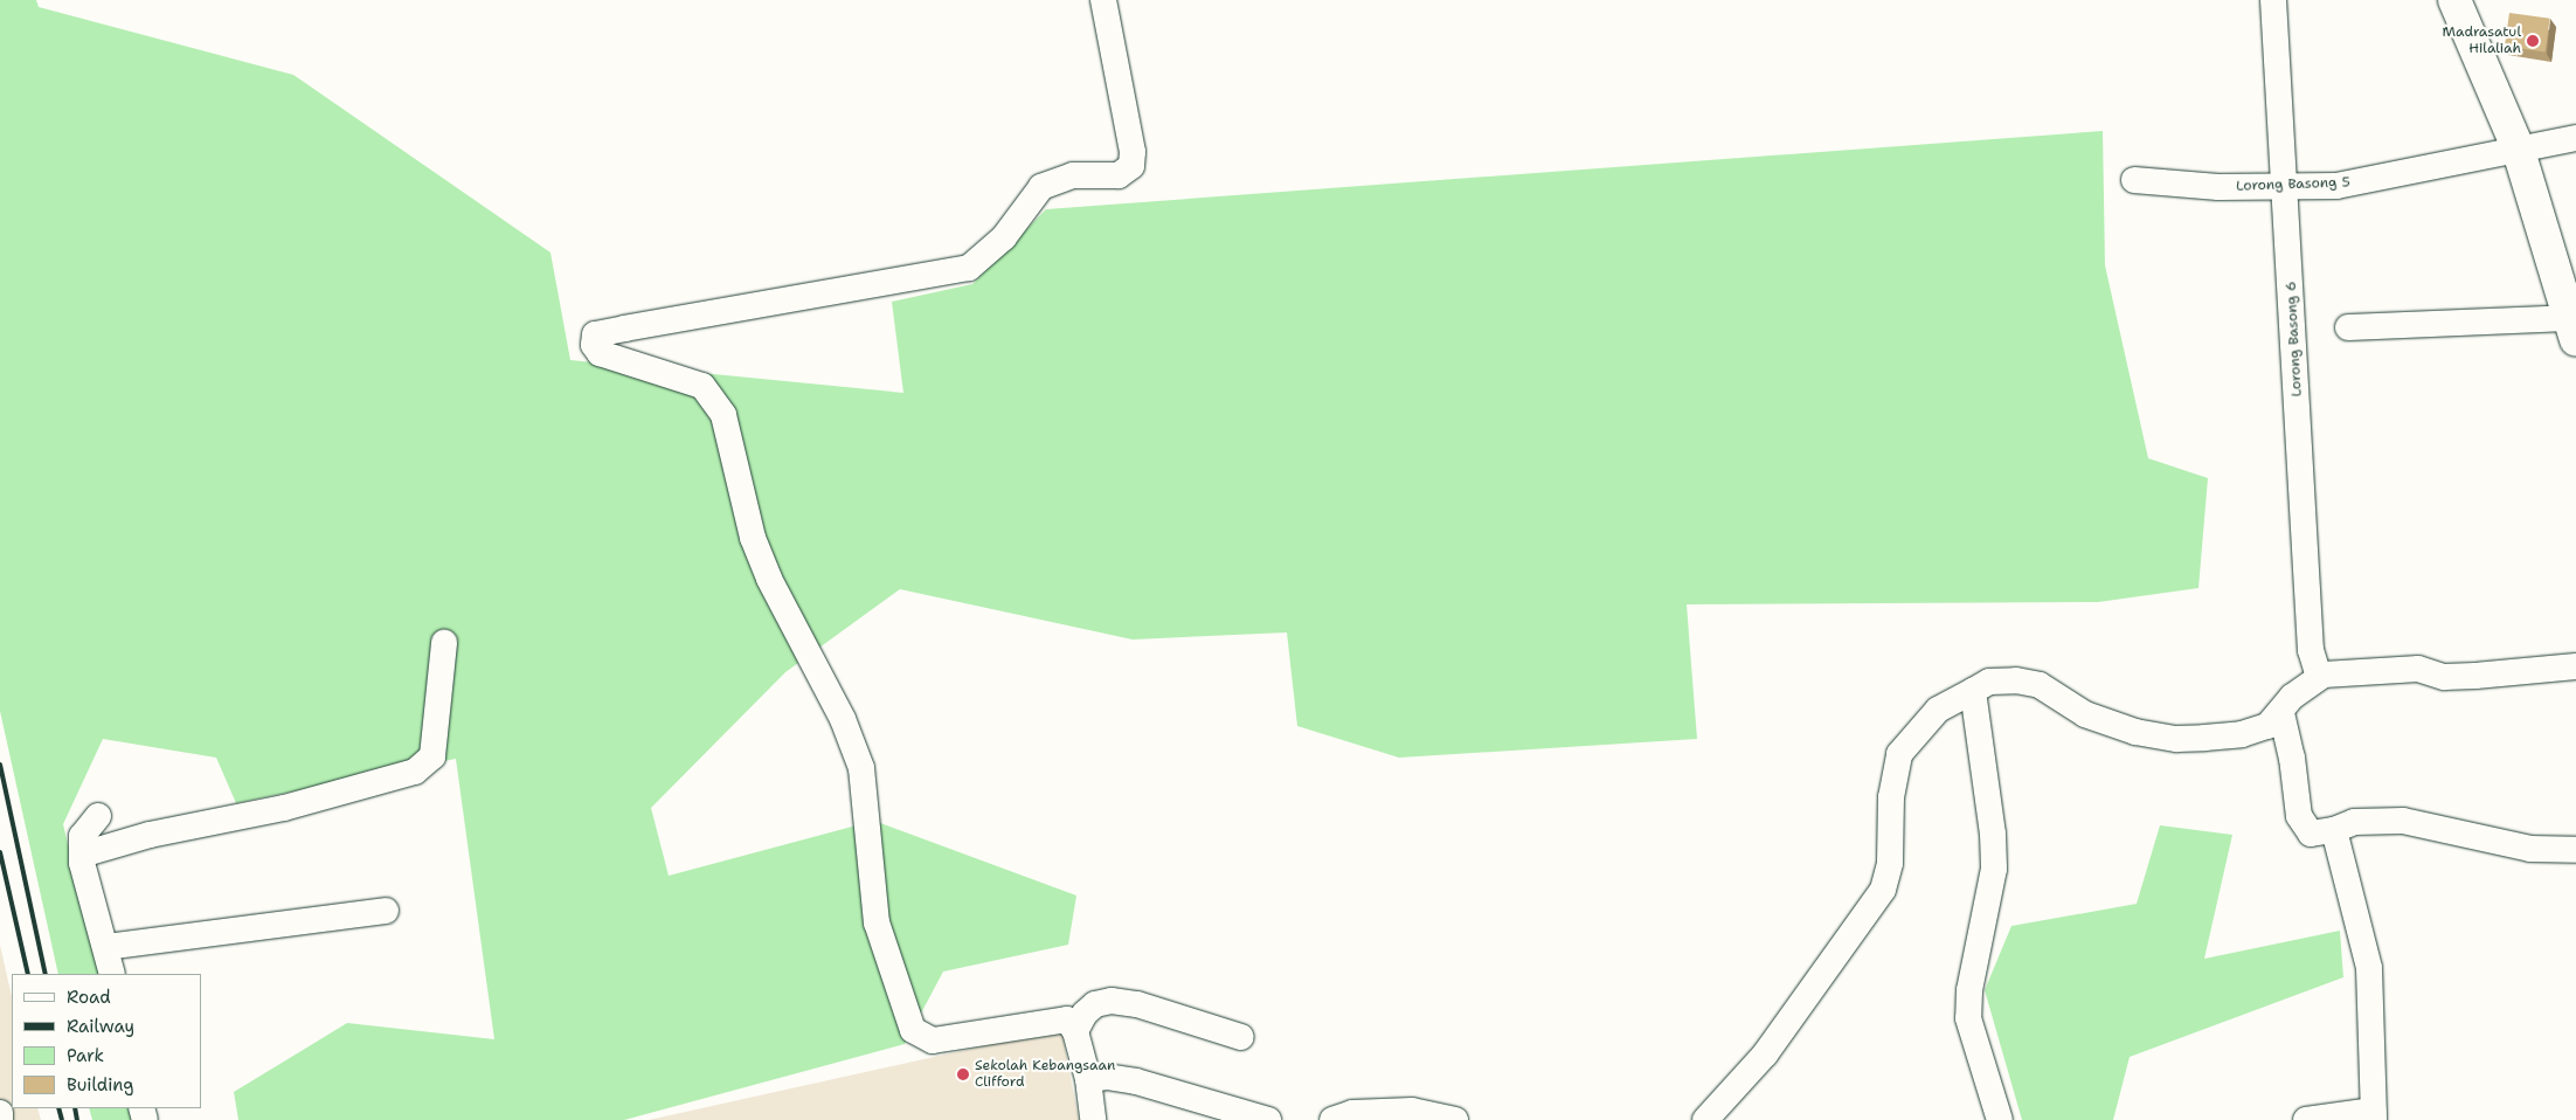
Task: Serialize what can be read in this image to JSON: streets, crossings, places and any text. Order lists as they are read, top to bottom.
{
  "streets": {
    "street": ["Lorong Basong 5", "Lorong Basong 6"]
  },
  "crossings": [
    ["Lorong Basong 5", "Lorong Basong 6"]
  ],
  "places": ["Madrasatul Hilaliah", "Sekolah Kebangsaan Clifford"],
  "legend": [
    "Road",
    "Railway",
    "Park",
    "Building"
  ]
}
